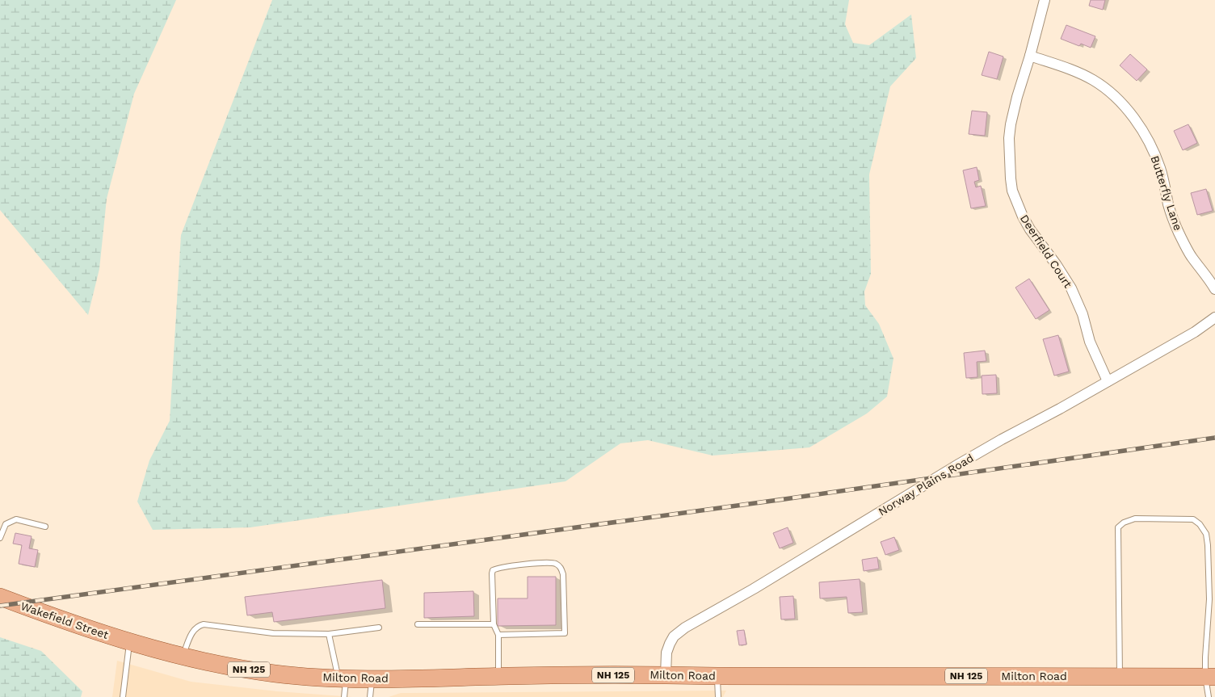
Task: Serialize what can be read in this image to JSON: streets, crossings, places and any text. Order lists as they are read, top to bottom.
{
  "streets": {
    "main road": ["Wakefield Street", "NH 125", "Milton Road"],
    "street": ["Butterfly Lane", "Deerfield Court", "Norway Plains Road"]
  },
  "crossings": [
    ["Butterfly Lane", "Deerfield Court"],
    ["Deerfield Court", "Norway Plains Road"],
    ["Norway Plains Road", "Milton Road"],
    ["Wakefield Street", "Milton Road"]
  ]
}
